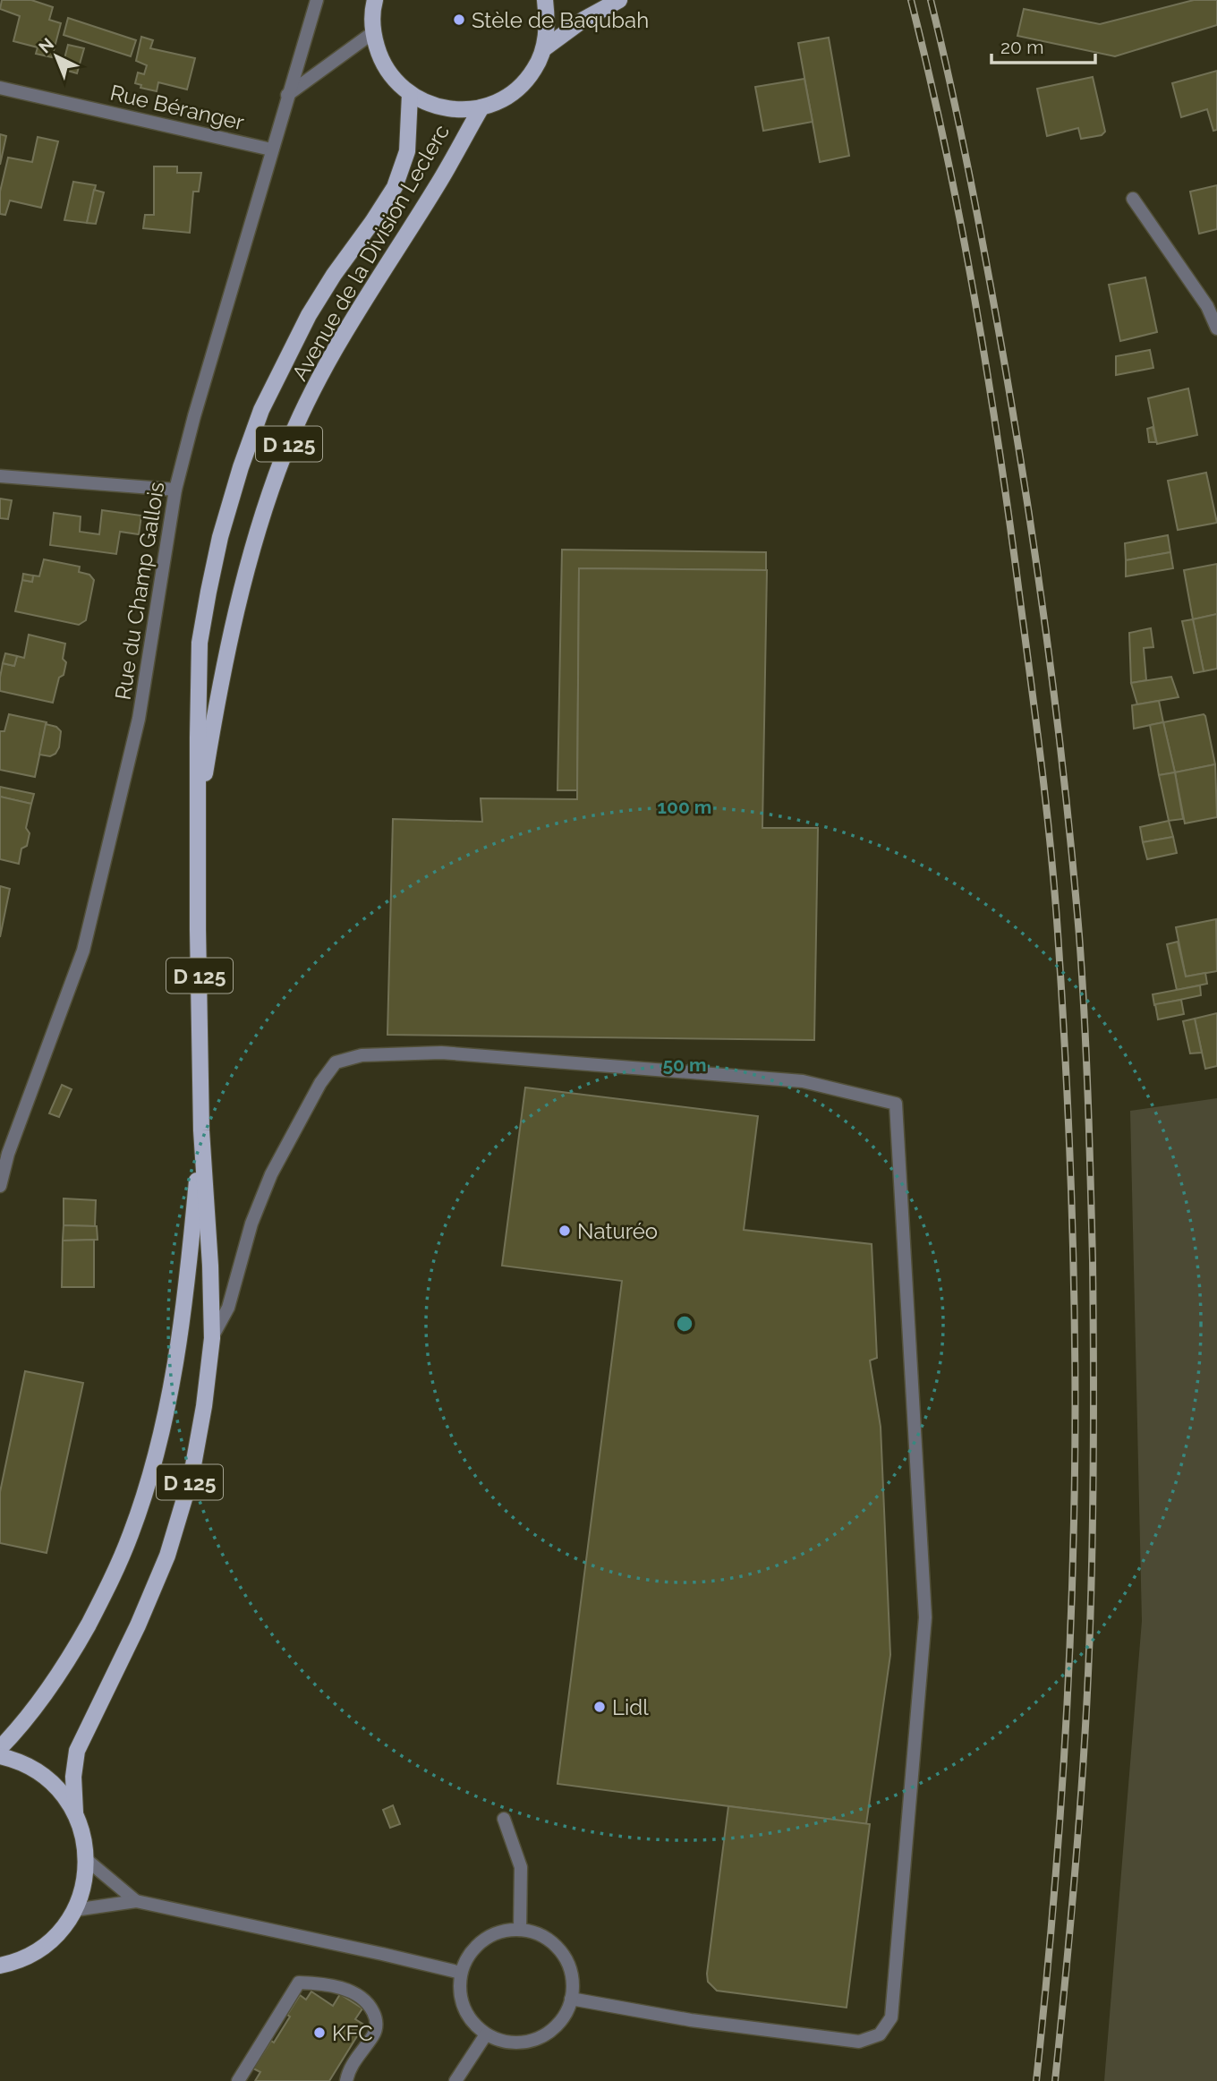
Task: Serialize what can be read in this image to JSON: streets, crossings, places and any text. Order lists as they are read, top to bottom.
{
  "streets": {
    "main road": ["Avenue de la Division Leclerc", "D 125"],
    "street": ["Rue Béranger", "Rue du Champ Gallois"]
  },
  "crossings": [
    ["Rue Béranger", "Rue du Champ Gallois"]
  ],
  "places": [
    "Stèle de Baqubah",
    "Naturéo",
    "Lidl",
    "KFC"
  ],
  "scale_bar": "20 m",
  "north": "top left",
  "rings": ["100 m", "50 m"]
}
